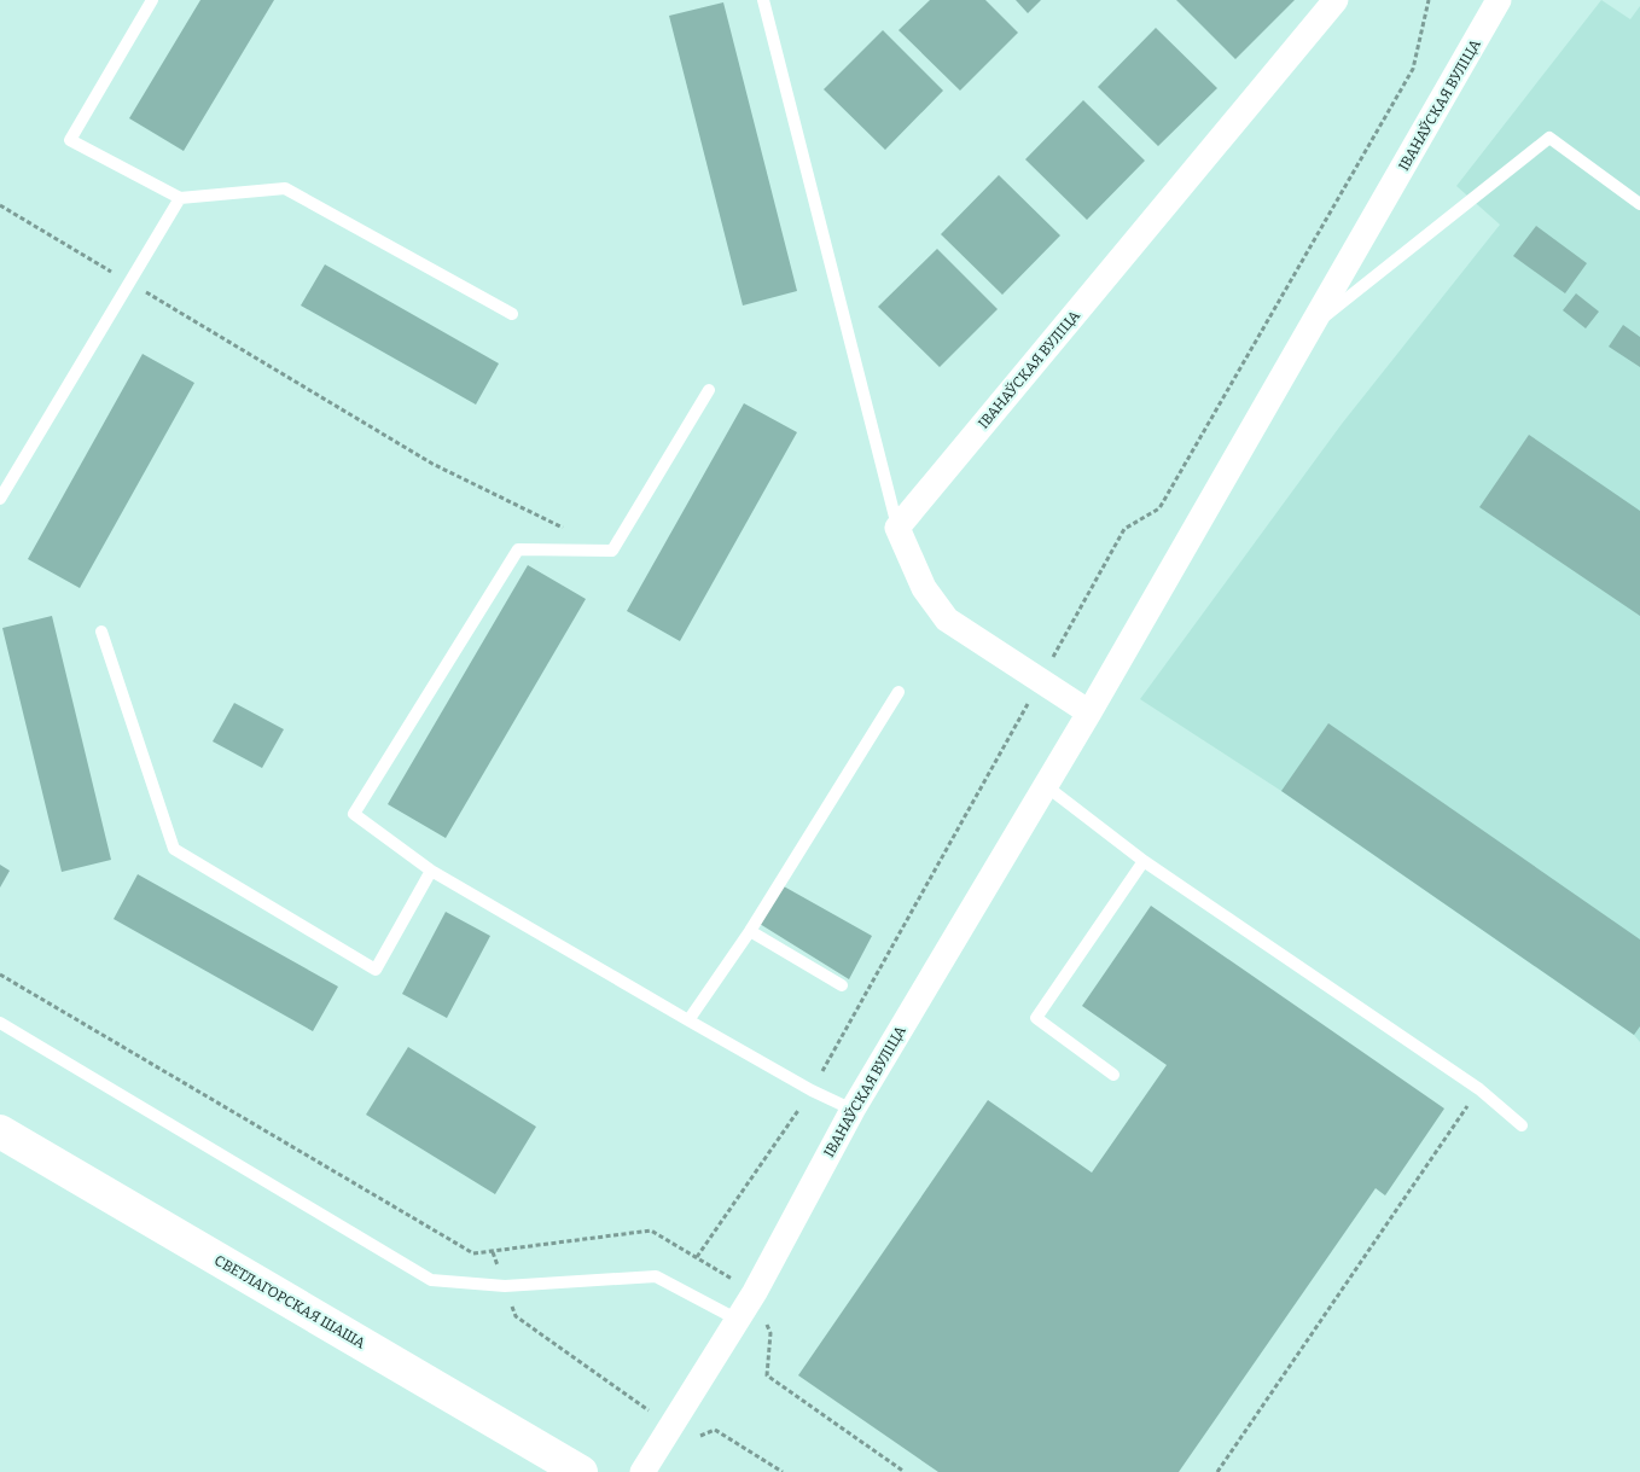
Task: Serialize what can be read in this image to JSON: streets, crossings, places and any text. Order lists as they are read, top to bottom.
{
  "streets": {
    "main road": ["СВЕТЛАГОРСКАЯ ШАША"],
    "street": ["ІВАНАЎСКАЯ ВУЛІЦА"]
  }
}
